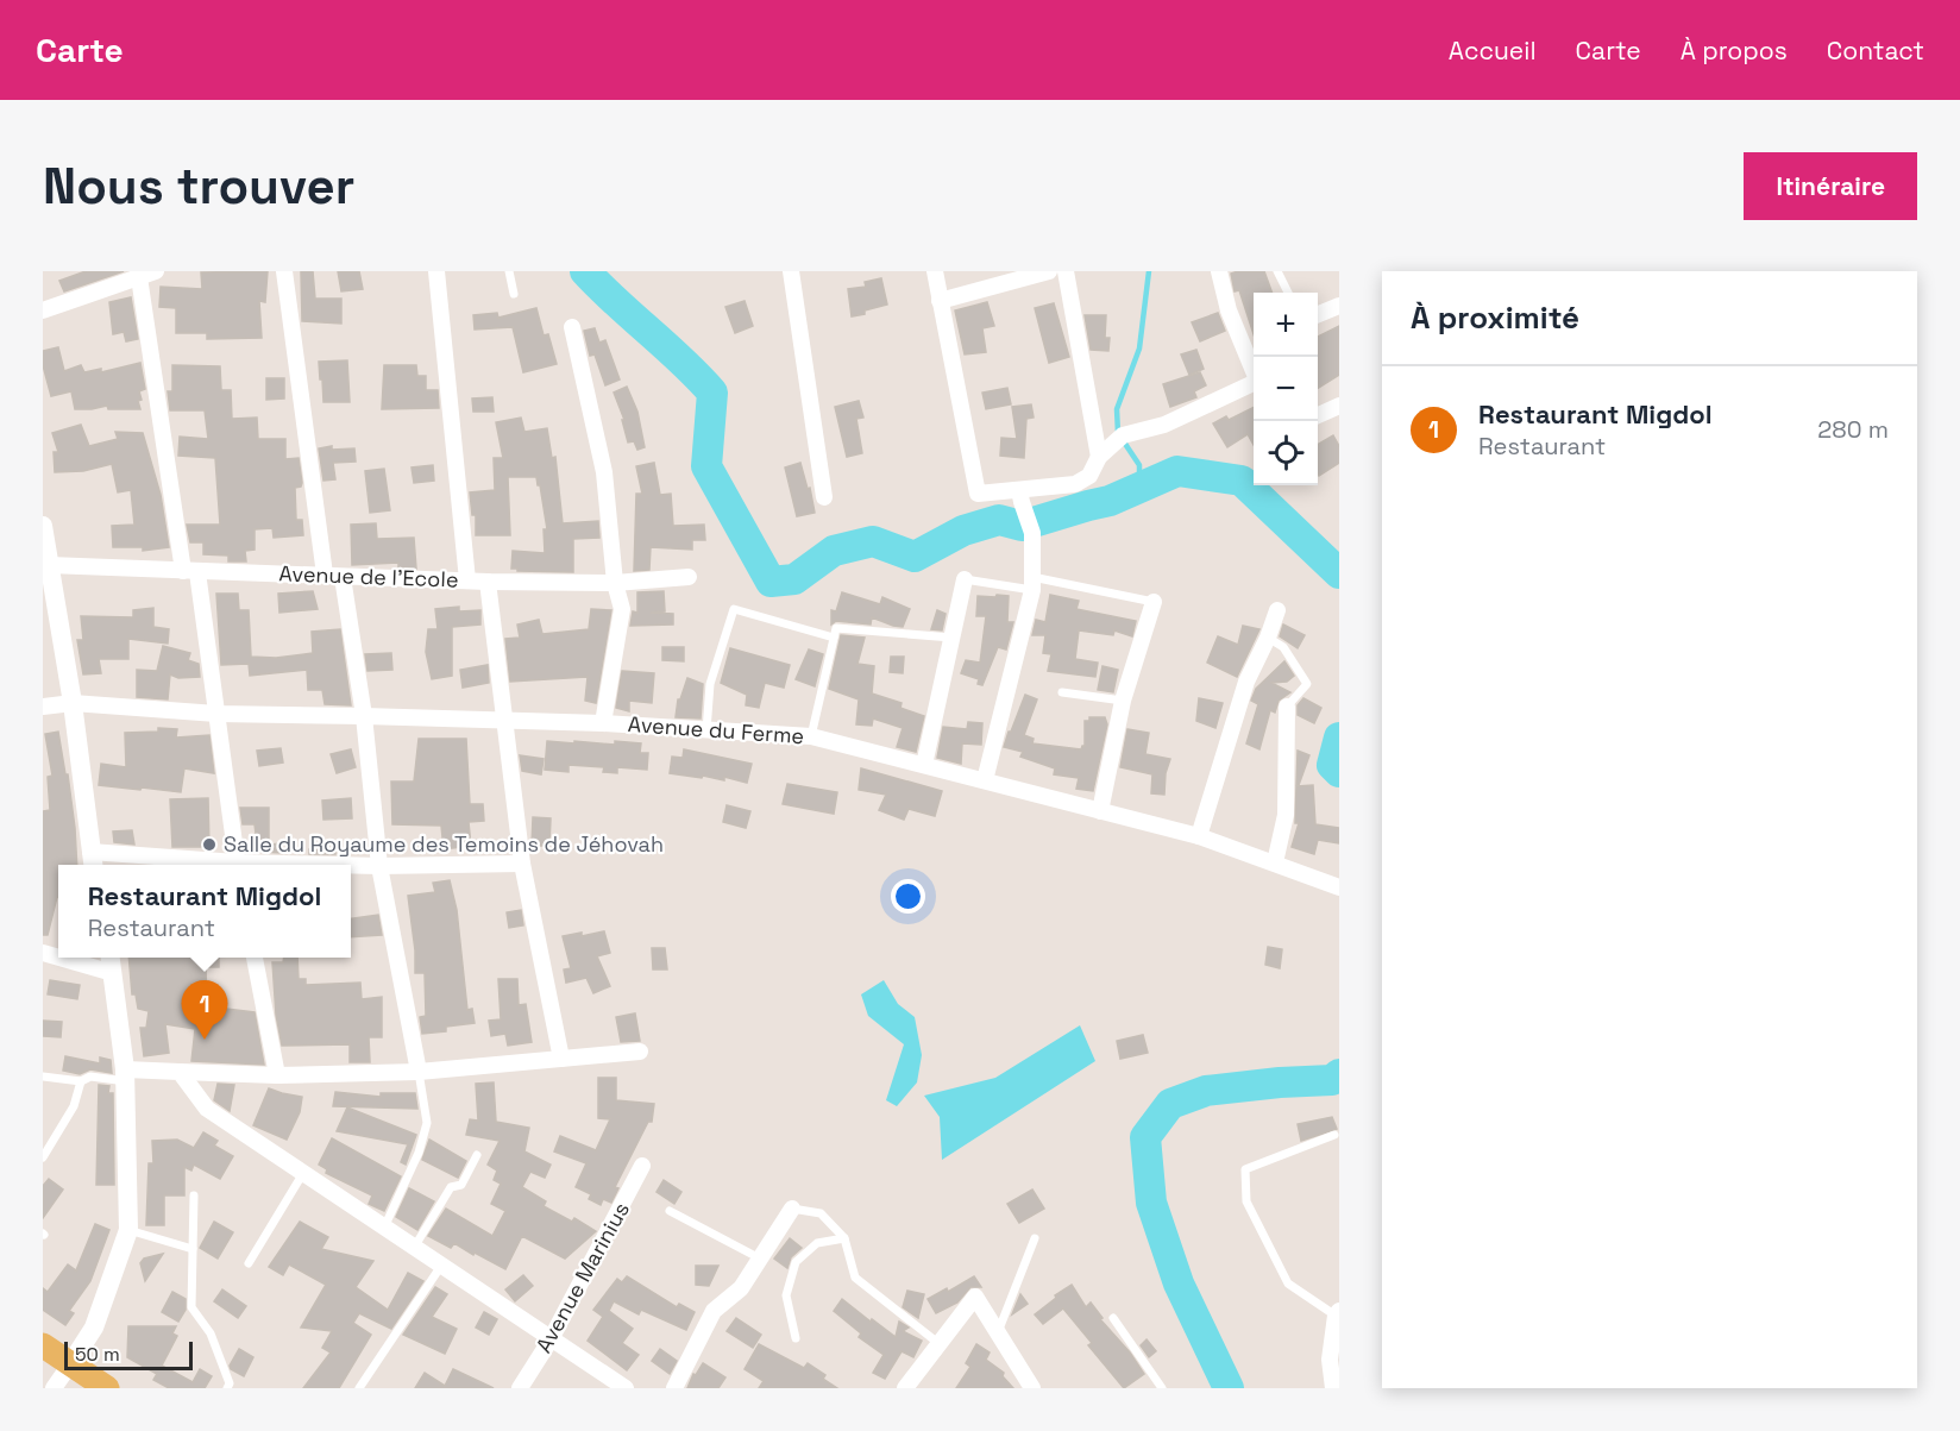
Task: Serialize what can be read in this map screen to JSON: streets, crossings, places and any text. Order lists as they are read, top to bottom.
{
  "streets": {
    "street": ["Avenue de l'Ecole", "Avenue du Ferme", "Avenue Marinius"]
  },
  "places": ["Salle du Royaume des Temoins de Jéhovah"],
  "scale_bar": "50 m",
  "page": {
    "header": "Carte",
    "nav": [
      "Accueil",
      "Carte",
      "À propos",
      "Contact"
    ],
    "buttons": "Itinéraire",
    "title": "Nous trouver",
    "heading": "À proximité",
    "map_buttons": ["+", "−"],
    "list": [
      {
        "mark": "1",
        "name": "Restaurant Migdol",
        "note": "Restaurant",
        "value": "280 m"
      }
    ],
    "popup": ["Restaurant Migdol", "Restaurant"],
    "pins": "1",
    "scale": "50 m"
  }
}
